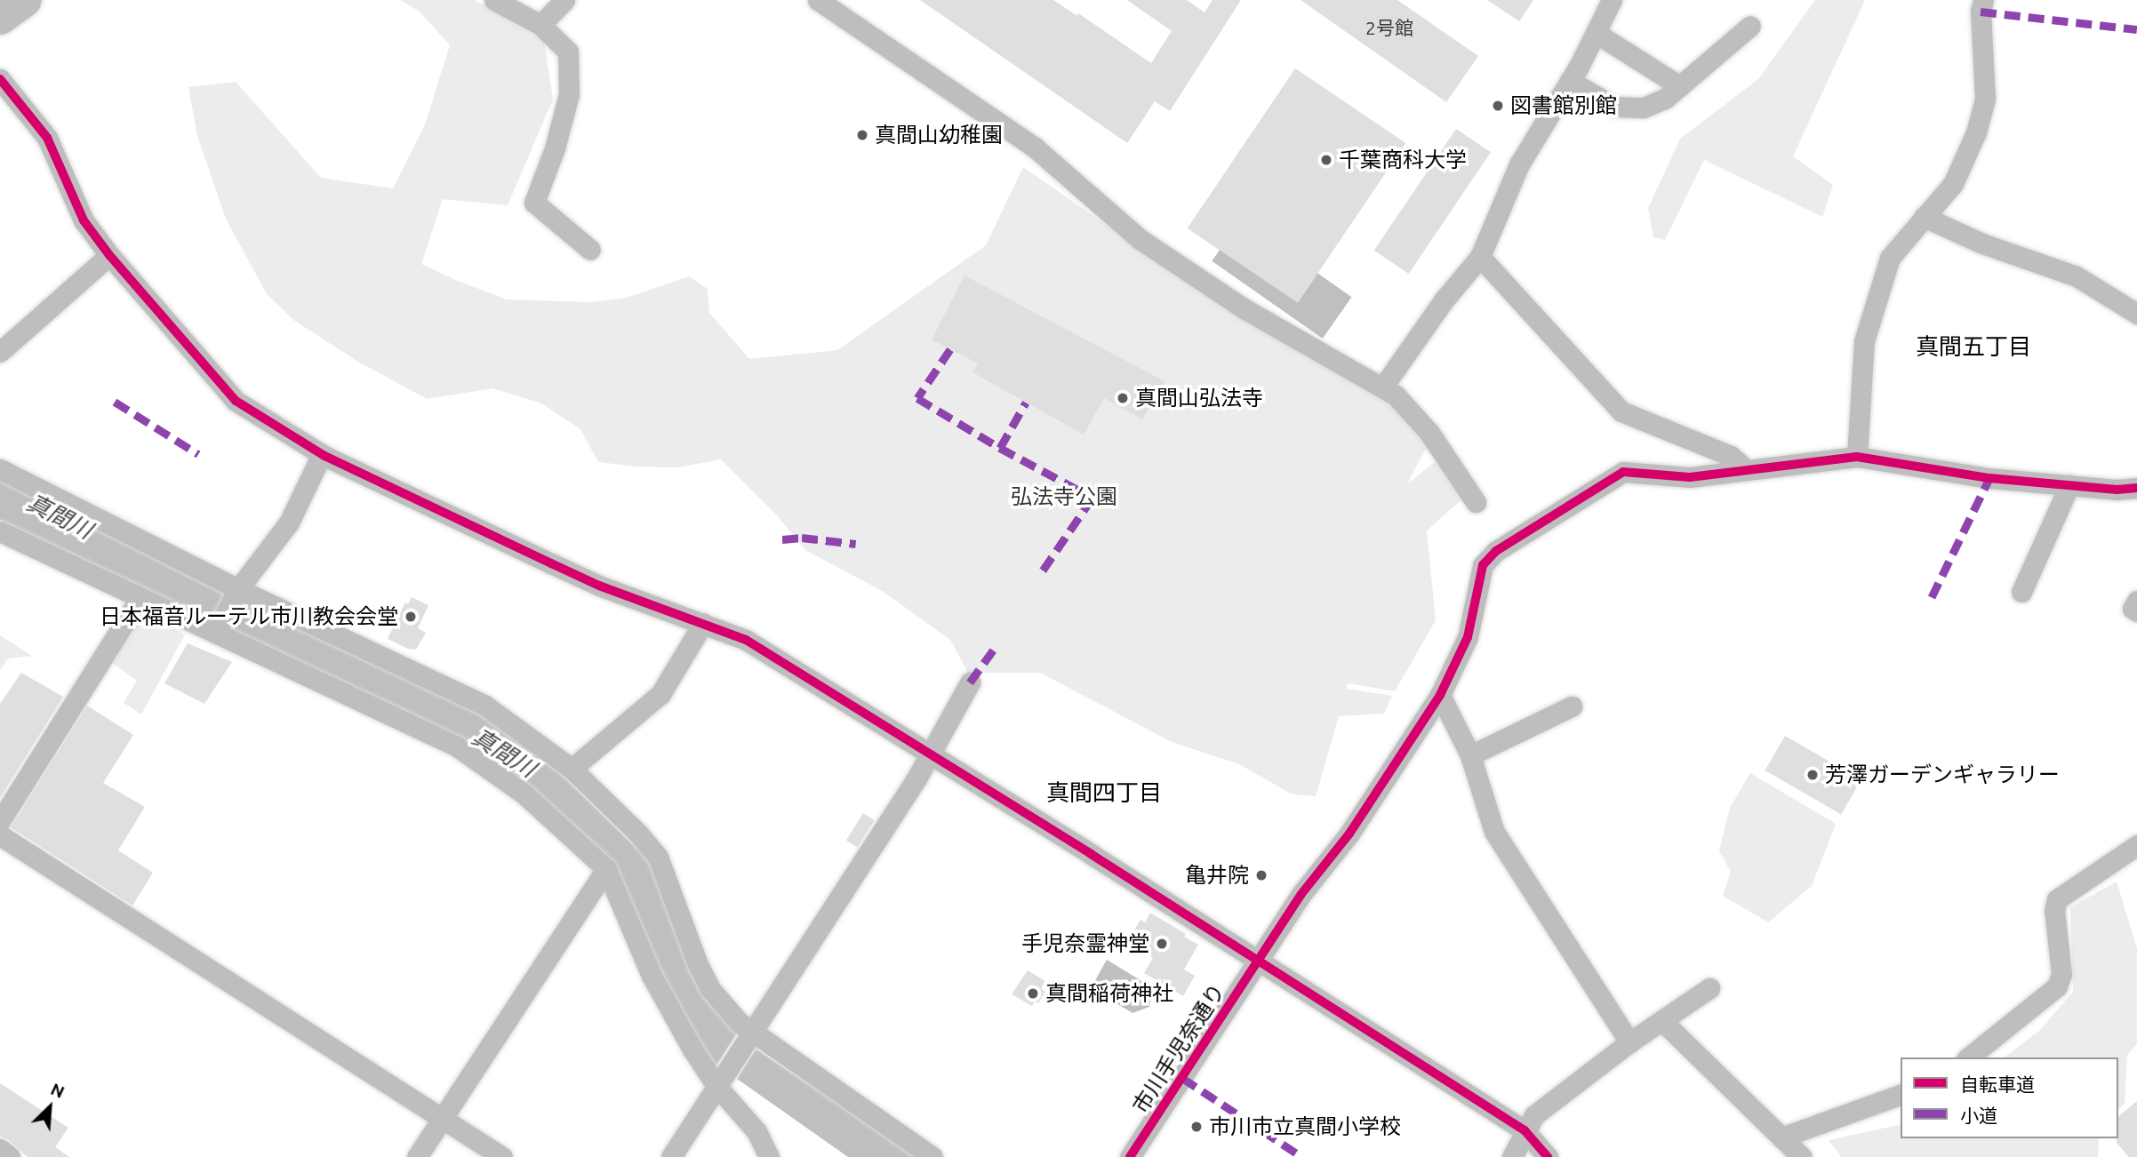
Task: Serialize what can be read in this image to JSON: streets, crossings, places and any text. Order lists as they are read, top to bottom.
{
  "streets": {
    "street": ["市川手児奈通り"]
  },
  "districts": ["真間五丁目", "真間四丁目"],
  "water": ["真間川"],
  "parks": ["弘法寺公園"],
  "places": [
    "図書館別館",
    "真間山幼稚園",
    "千葉商科大学",
    "真間山弘法寺",
    "日本福音ルーテル市川教会会堂",
    "芳澤ガーデンギャラリー",
    "亀井院",
    "手児奈霊神堂",
    "真間稲荷神社",
    "市川市立真間小学校"
  ],
  "house_numbers": ["2号館"],
  "legend": ["自転車道", "小道"],
  "north": "top right"
}
